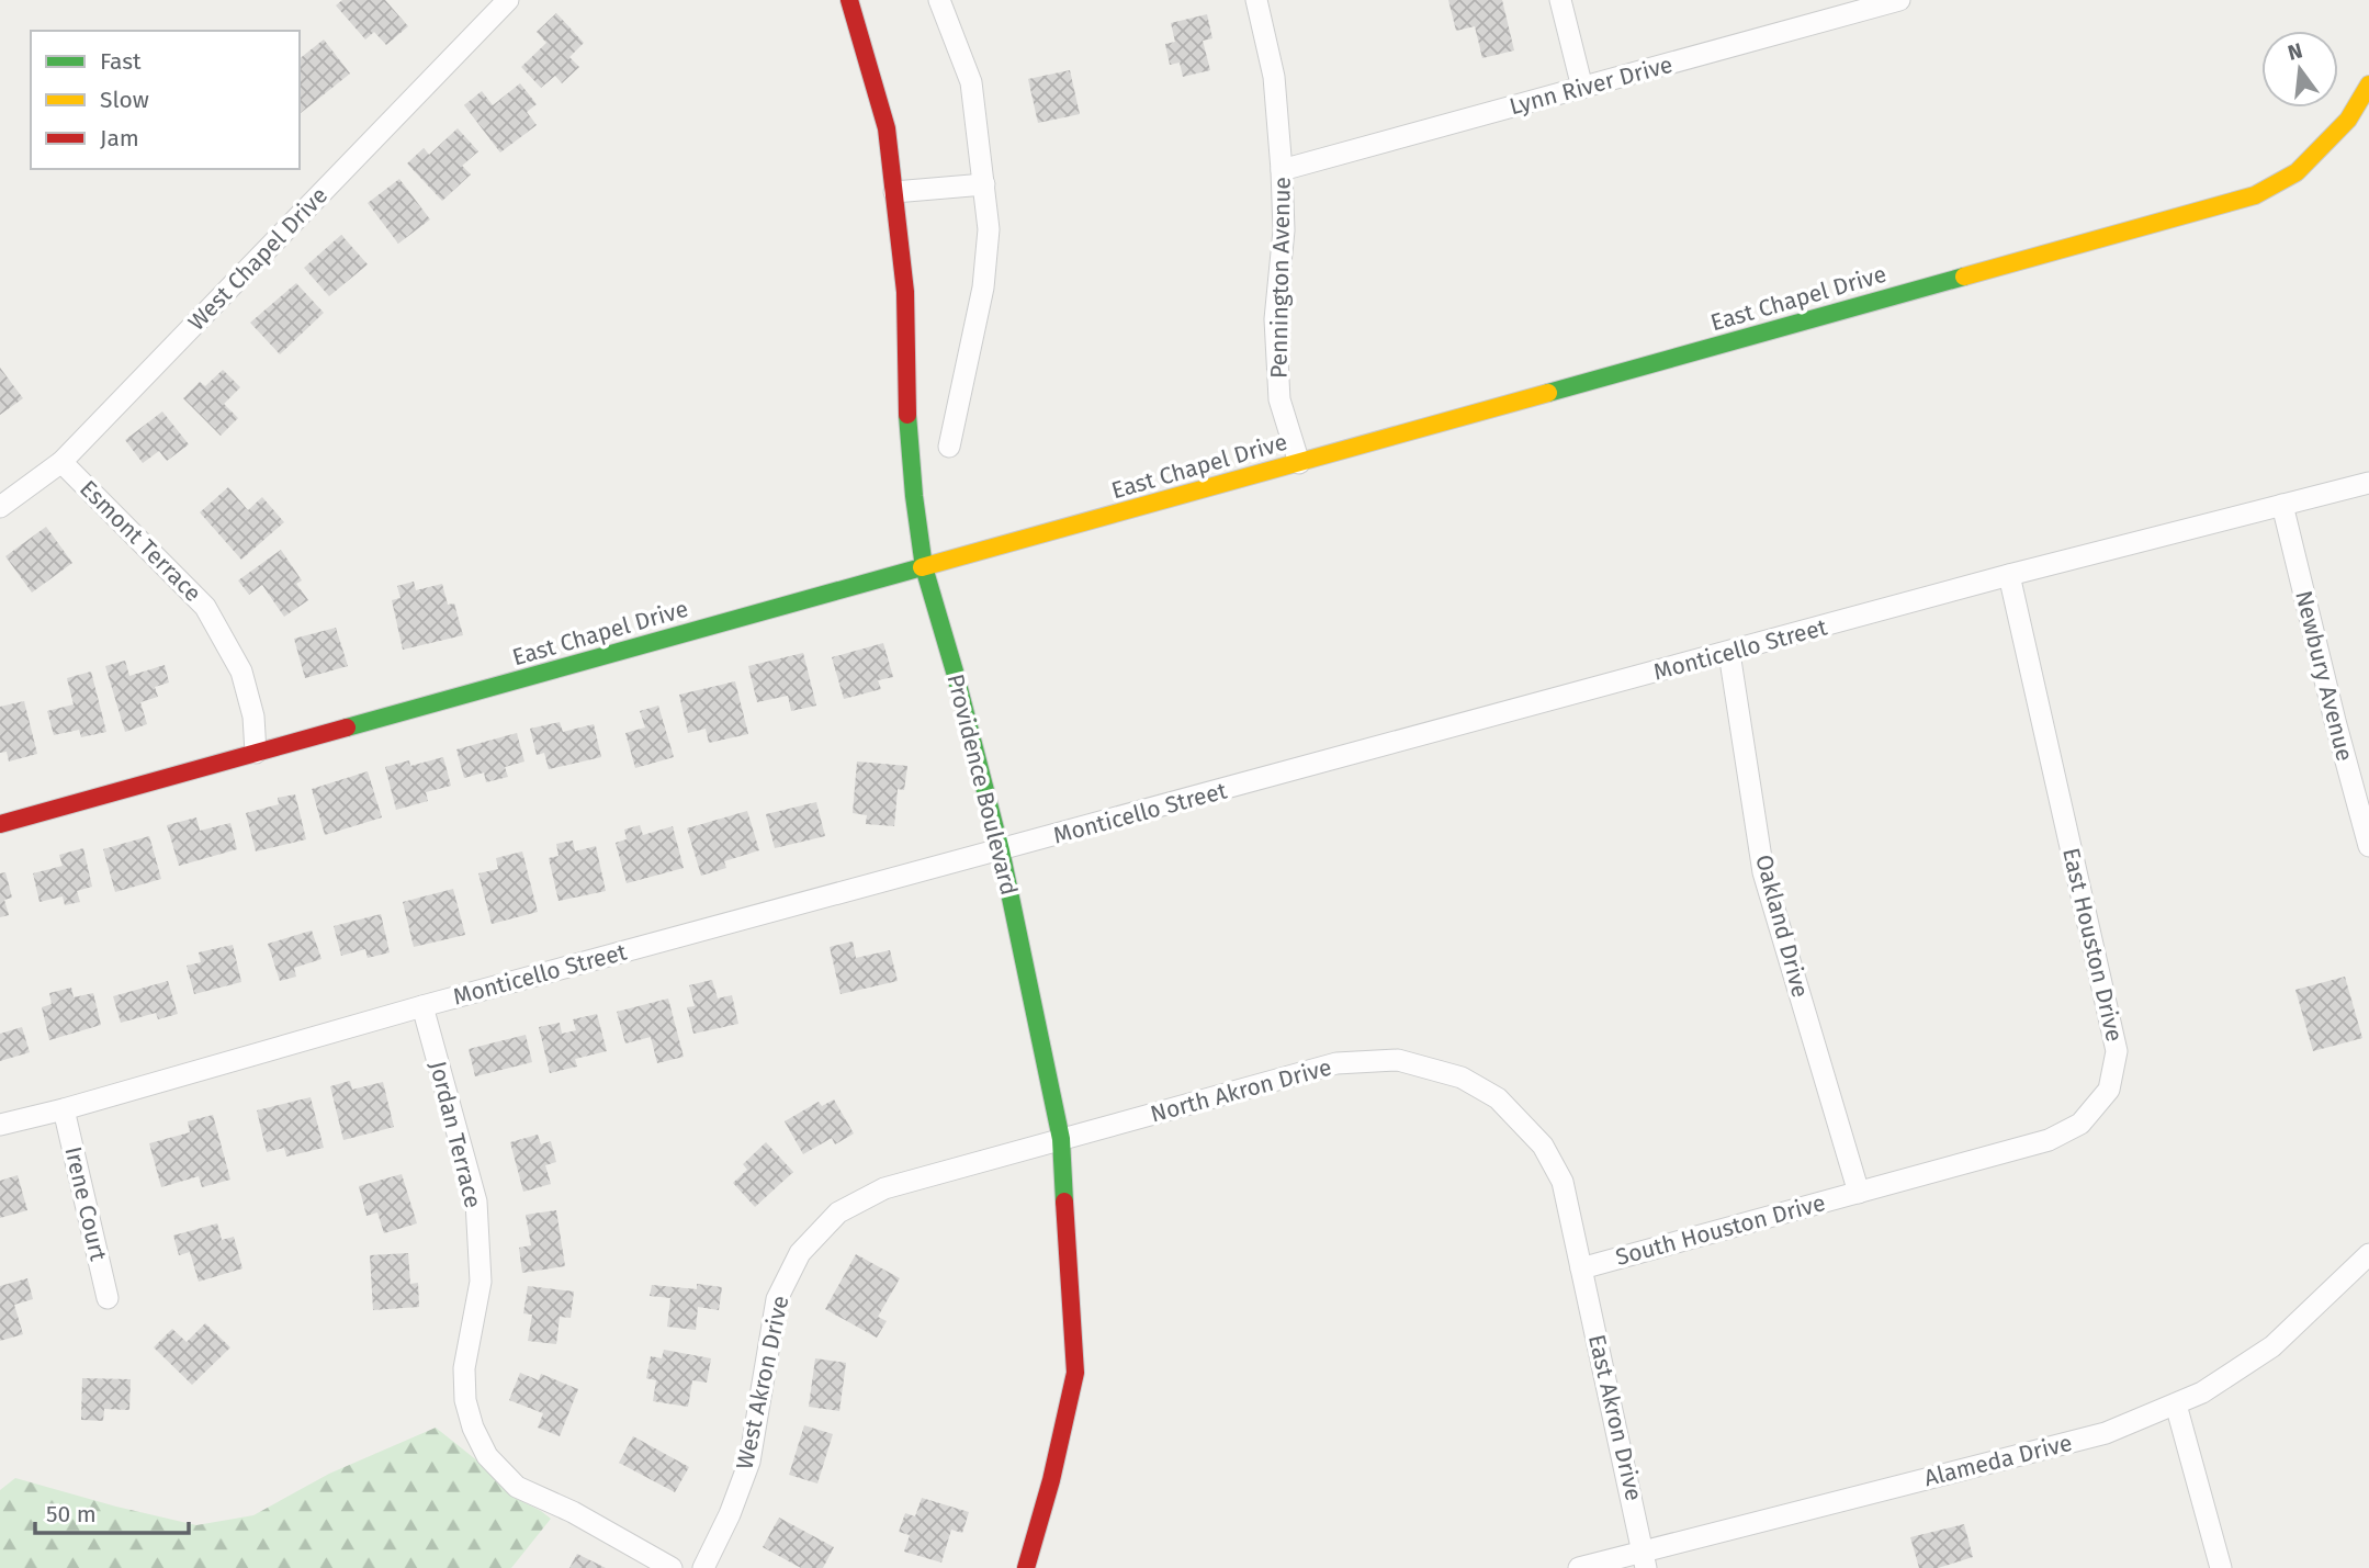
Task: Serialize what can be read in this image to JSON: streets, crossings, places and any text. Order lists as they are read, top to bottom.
{
  "streets": {
    "street": [
      "Lynn River Drive",
      "West Chapel Drive",
      "Pennington Avenue",
      "East Chapel Drive",
      "Esmont Terrace",
      "Monticello Street",
      "Newbury Avenue",
      "Providence Boulevard",
      "Oakland Drive",
      "East Houston Drive",
      "North Akron Drive",
      "Jordan Terrace",
      "Irene Court",
      "South Houston Drive",
      "West Akron Drive",
      "East Akron Drive",
      "Alameda Drive"
    ]
  },
  "crossings": [
    ["Lynn River Drive", "Pennington Avenue"],
    ["West Chapel Drive", "Esmont Terrace"],
    ["Pennington Avenue", "East Chapel Drive"],
    ["East Chapel Drive", "Esmont Terrace"],
    ["East Chapel Drive", "Providence Boulevard"],
    ["Monticello Street", "Newbury Avenue"],
    ["Monticello Street", "Providence Boulevard"],
    ["Monticello Street", "Oakland Drive"],
    ["Monticello Street", "East Houston Drive"],
    ["Monticello Street", "Jordan Terrace"],
    ["Monticello Street", "Irene Court"],
    ["Providence Boulevard", "North Akron Drive"],
    ["Providence Boulevard", "West Akron Drive"],
    ["Oakland Drive", "East Houston Drive"],
    ["Oakland Drive", "South Houston Drive"],
    ["East Houston Drive", "South Houston Drive"],
    ["North Akron Drive", "South Houston Drive"],
    ["North Akron Drive", "West Akron Drive"],
    ["North Akron Drive", "East Akron Drive"],
    ["South Houston Drive", "East Akron Drive"],
    ["East Akron Drive", "Alameda Drive"]
  ],
  "legend": ["Fast", "Slow", "Jam"],
  "scale_bar": "50 m",
  "north": "top"
}
